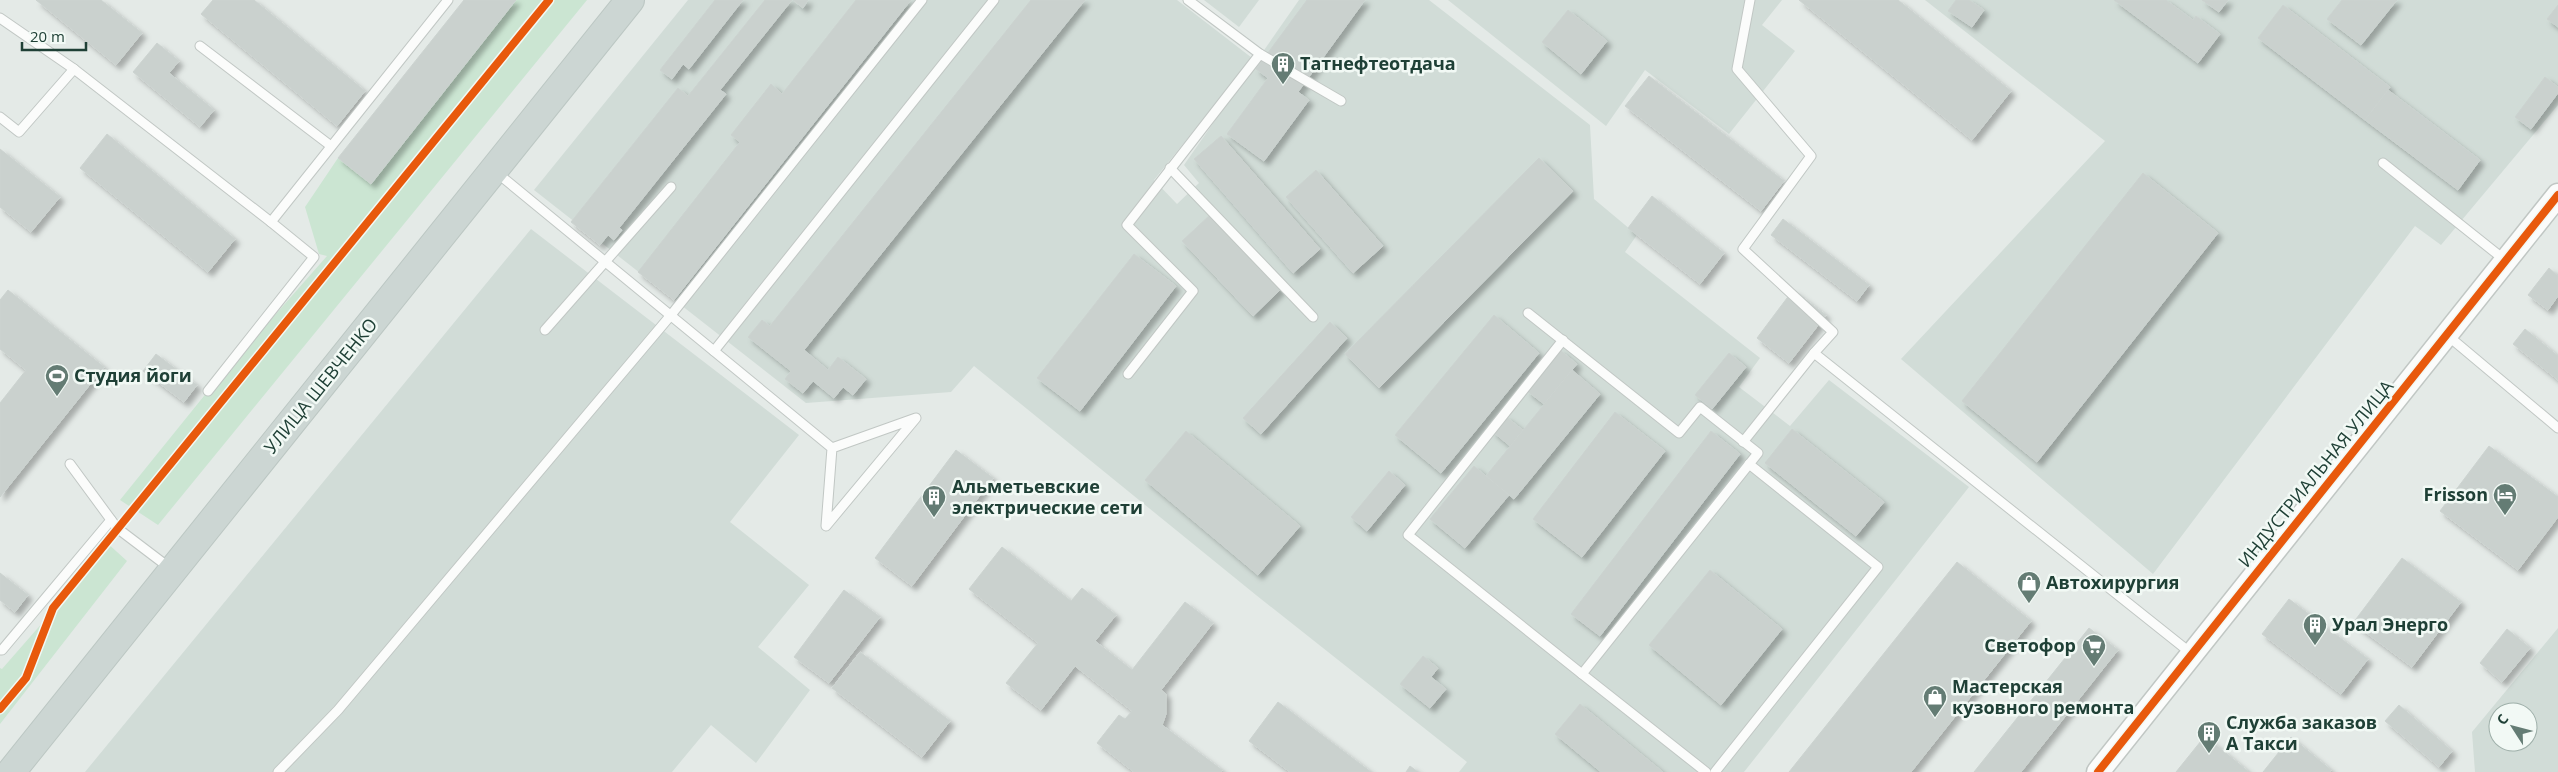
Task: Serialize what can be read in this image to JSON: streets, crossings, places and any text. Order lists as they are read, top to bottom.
{
  "streets": {
    "main road": ["УЛИЦА ШЕВЧЕНКО"],
    "street": ["ИНДУСТРИАЛЬНАЯ УЛИЦА"]
  },
  "places": {
    "building": [
      "Татнефтеотдача",
      "Альметьевские электрические сети",
      "Урал Энерго",
      "Служба заказов А Такси"
    ],
    "sports": ["Студия йоги"],
    "hotel": ["Frisson"],
    "shop": ["Автохирургия", "Мастерская кузовного ремонта"],
    "supermarket": ["Светофор"]
  },
  "scale_bar": "20 m",
  "north": "top left"
}
